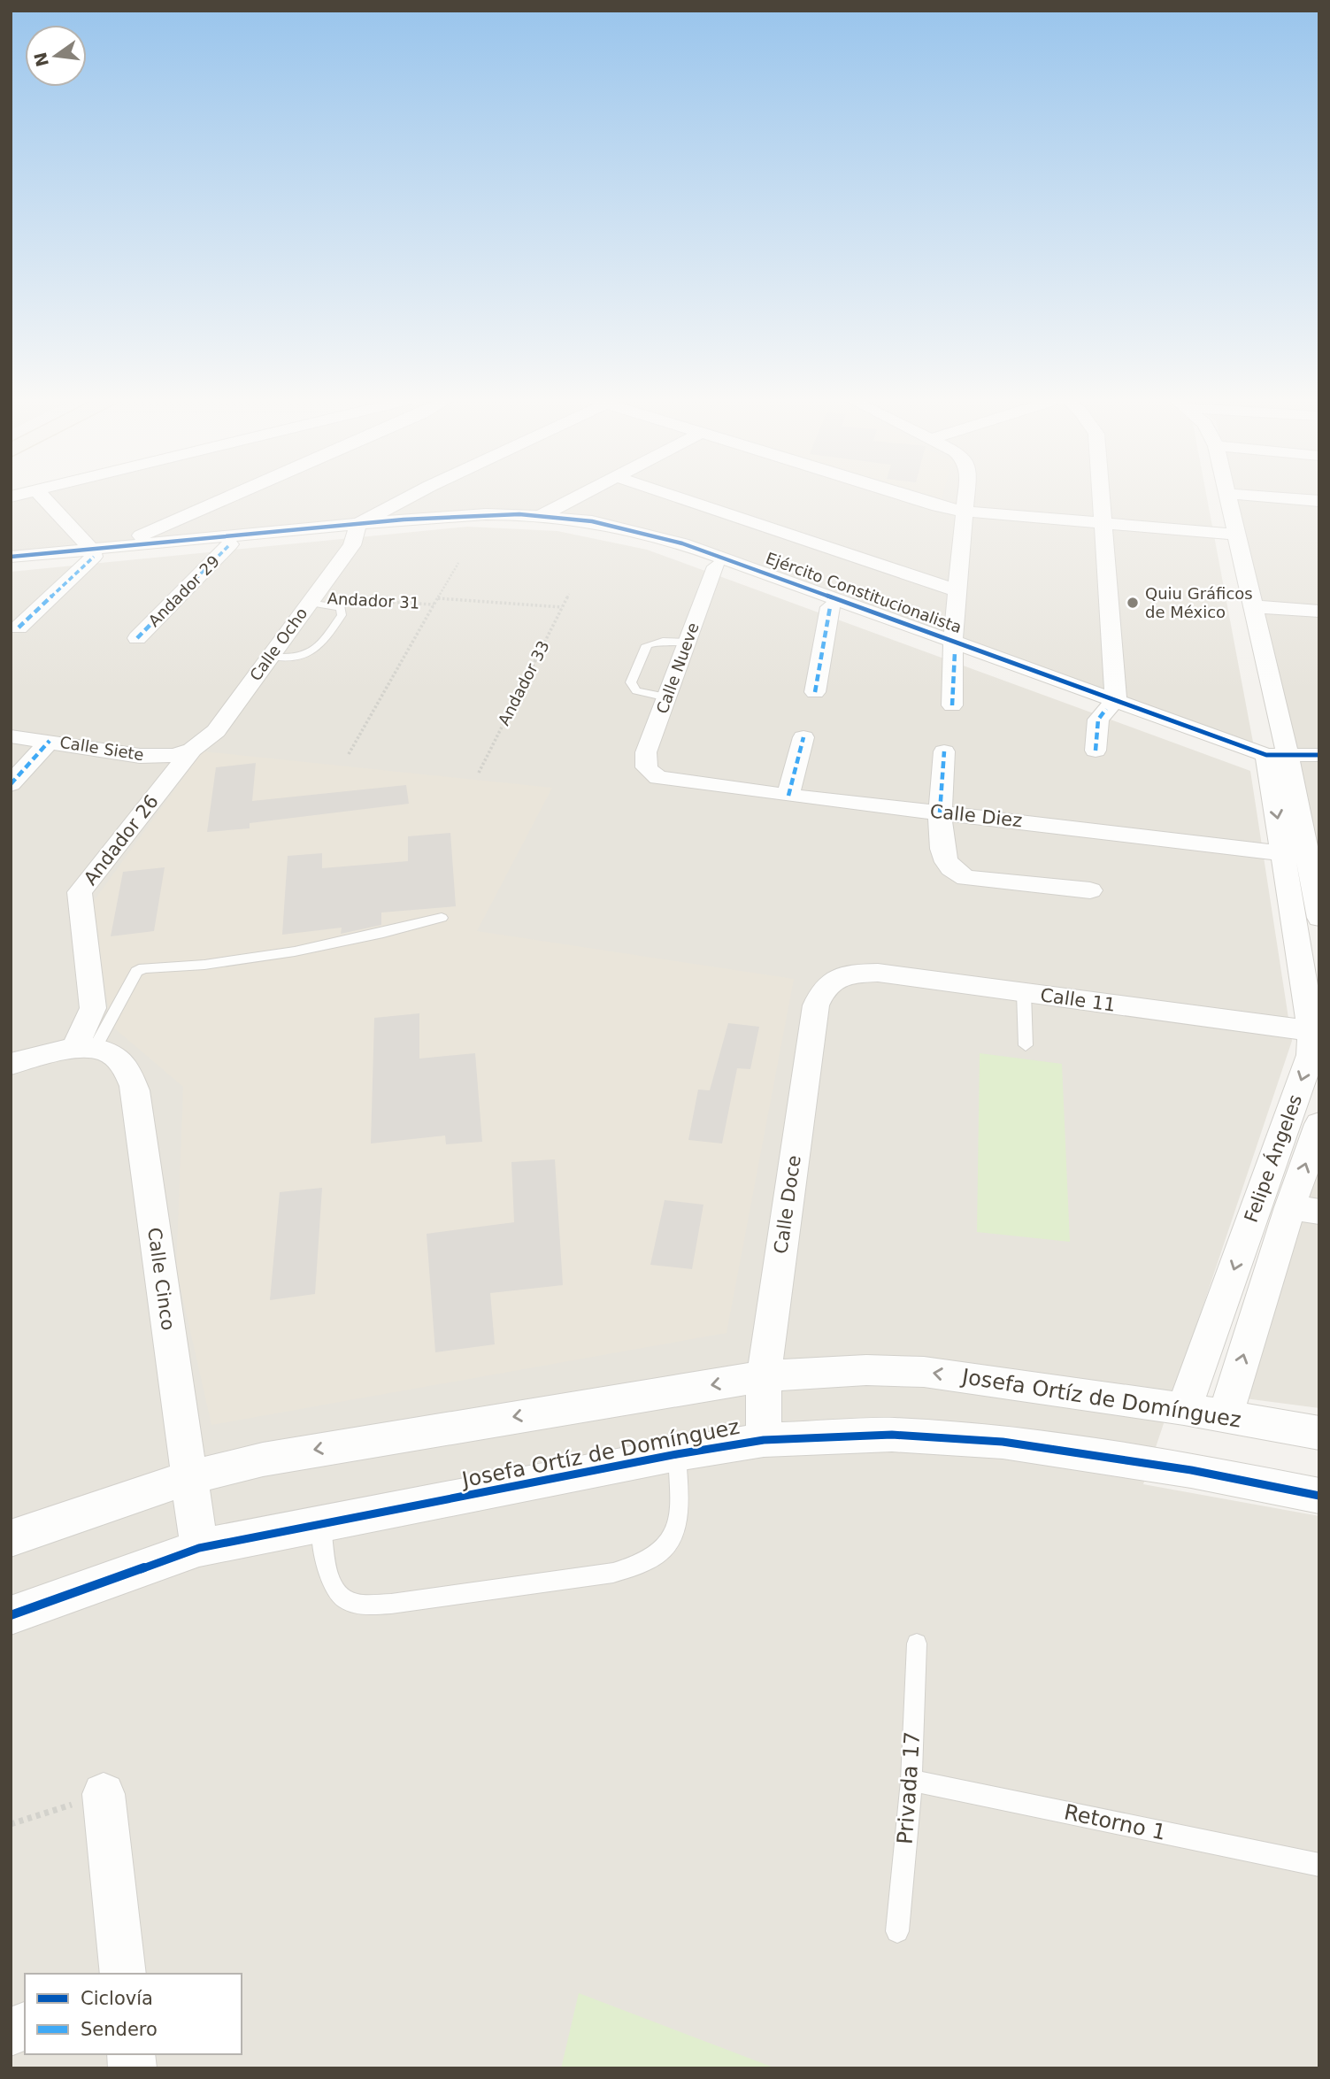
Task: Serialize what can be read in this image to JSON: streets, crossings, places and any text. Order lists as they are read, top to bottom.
{
  "streets": {
    "street": [
      "Andador 29",
      "Ejército Constitucionalista",
      "Calle Ocho",
      "Calle Nueve",
      "Calle Siete",
      "Calle Diez",
      "Andador 26",
      "Calle 11",
      "Felipe Ángeles",
      "Calle Doce",
      "Calle Cinco",
      "Josefa Ortíz de Domínguez"
    ],
    "lane": ["Privada 17", "Retorno 1"],
    "path": ["Andador 31", "Andador 33"]
  },
  "crossings": [
    ["Andador 29", "Ejército Constitucionalista"],
    ["Ejército Constitucionalista", "Calle Ocho"],
    ["Ejército Constitucionalista", "Calle Nueve"],
    ["Ejército Constitucionalista", "Felipe Ángeles"],
    ["Andador 31", "Calle Ocho"],
    ["Calle Ocho", "Calle Siete"],
    ["Calle Ocho", "Andador 26"],
    ["Calle Nueve", "Calle Diez"],
    ["Calle Siete", "Andador 26"],
    ["Calle Diez", "Felipe Ángeles"],
    ["Andador 26", "Calle Cinco"],
    ["Calle 11", "Felipe Ángeles"],
    ["Calle 11", "Calle Doce"],
    ["Felipe Ángeles", "Josefa Ortíz de Domínguez"],
    ["Calle Doce", "Josefa Ortíz de Domínguez"],
    ["Calle Cinco", "Josefa Ortíz de Domínguez"],
    ["Privada 17", "Retorno 1"]
  ],
  "places": ["Quiu Gráficos de México"],
  "legend": ["Ciclovía", "Sendero"],
  "north": "left"
}
